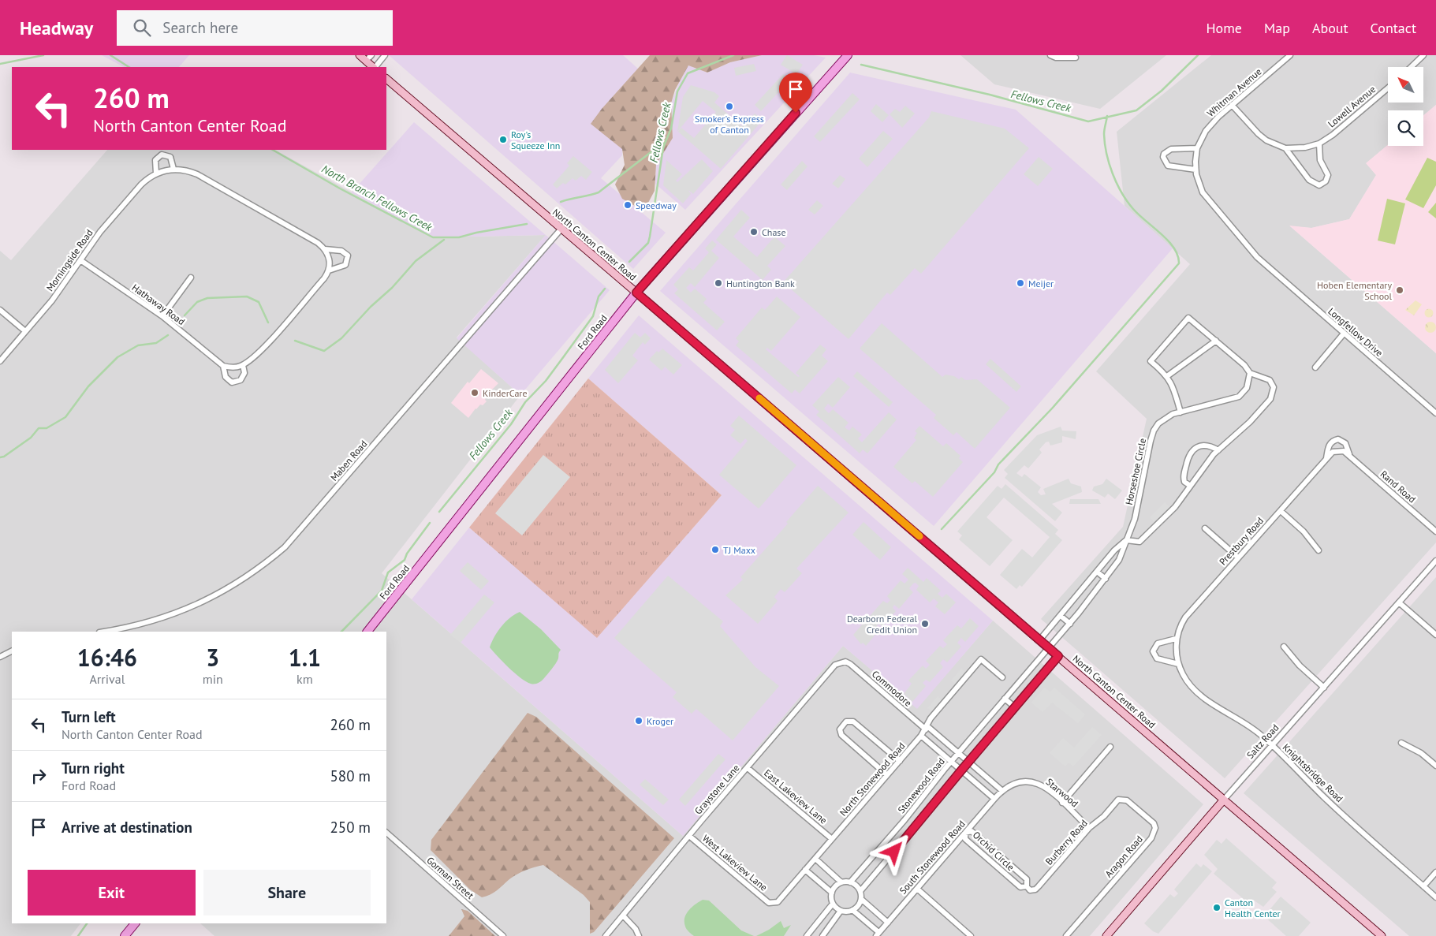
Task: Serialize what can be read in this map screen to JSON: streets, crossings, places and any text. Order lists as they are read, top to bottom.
{
  "streets": {
    "main road": ["North Canton Center Road", "Ford Road", "Saltz Road"],
    "street": [
      "Whitman Avenue",
      "Lowell Avenue",
      "Morningside Road",
      "Hathaway Road",
      "Longfellow Drive",
      "Maben Road",
      "Horseshoe Circle",
      "Rand Road",
      "Prestbury Road",
      "Commodore",
      "Knightsbridge Road",
      "North Stonewood Road",
      "Stonewood Road",
      "Graystone Lane",
      "Starwood",
      "East Lakeview Lane",
      "Burberry Road",
      "Orchid Circle",
      "Aragon Road",
      "South Stonewood Road",
      "West Lakeview Lane",
      "Gorman Street"
    ]
  },
  "crossings": [
    ["Whitman Avenue", "Lowell Avenue"],
    ["Whitman Avenue", "Longfellow Drive"],
    ["North Canton Center Road", "Ford Road"],
    ["North Canton Center Road", "Maben Road"],
    ["North Canton Center Road", "Horseshoe Circle"],
    ["North Canton Center Road", "Saltz Road"],
    ["North Canton Center Road", "Stonewood Road"],
    ["Morningside Road", "Hathaway Road"],
    ["Horseshoe Circle", "Stonewood Road"],
    ["Rand Road", "Prestbury Road"],
    ["Prestbury Road", "Knightsbridge Road"],
    ["Commodore", "North Stonewood Road"],
    ["Commodore", "Graystone Lane"],
    ["Saltz Road", "Knightsbridge Road"],
    ["North Stonewood Road", "East Lakeview Lane"],
    ["North Stonewood Road", "West Lakeview Lane"],
    ["Graystone Lane", "East Lakeview Lane"],
    ["Graystone Lane", "West Lakeview Lane"],
    ["Starwood", "Burberry Road"],
    ["Starwood", "South Stonewood Road"],
    ["Burberry Road", "Orchid Circle"],
    ["Burberry Road", "Aragon Road"],
    ["Orchid Circle", "South Stonewood Road"]
  ],
  "water": ["Fellows Creek", "North Branch Fellows Creek"],
  "places": [
    "Smoker's Express of Canton",
    "Roy's Squeeze Inn",
    "Speedway",
    "Chase",
    "Huntington Bank",
    "Meijer",
    "Hoben Elementary School",
    "KinderCare",
    "TJ Maxx",
    "Dearborn Federal Credit Union",
    "Kroger",
    "Canton Health Center"
  ],
  "north": "top left",
  "page": {
    "header": "Headway",
    "search": "Search here",
    "nav": [
      "Home",
      "Map",
      "About",
      "Contact"
    ],
    "turn": ["260 m", "North Canton Center Road"],
    "eta": [
      "16:46",
      "Arrival",
      "3",
      "min",
      "1.1",
      "km"
    ],
    "list": [
      {
        "name": "Turn left",
        "note": "North Canton Center Road",
        "value": "260 m"
      },
      {
        "name": "Turn right",
        "note": "Ford Road",
        "value": "580 m"
      },
      {
        "name": "Arrive at destination",
        "value": "250 m"
      }
    ],
    "buttons": ["Exit", "Share"]
  }
}
